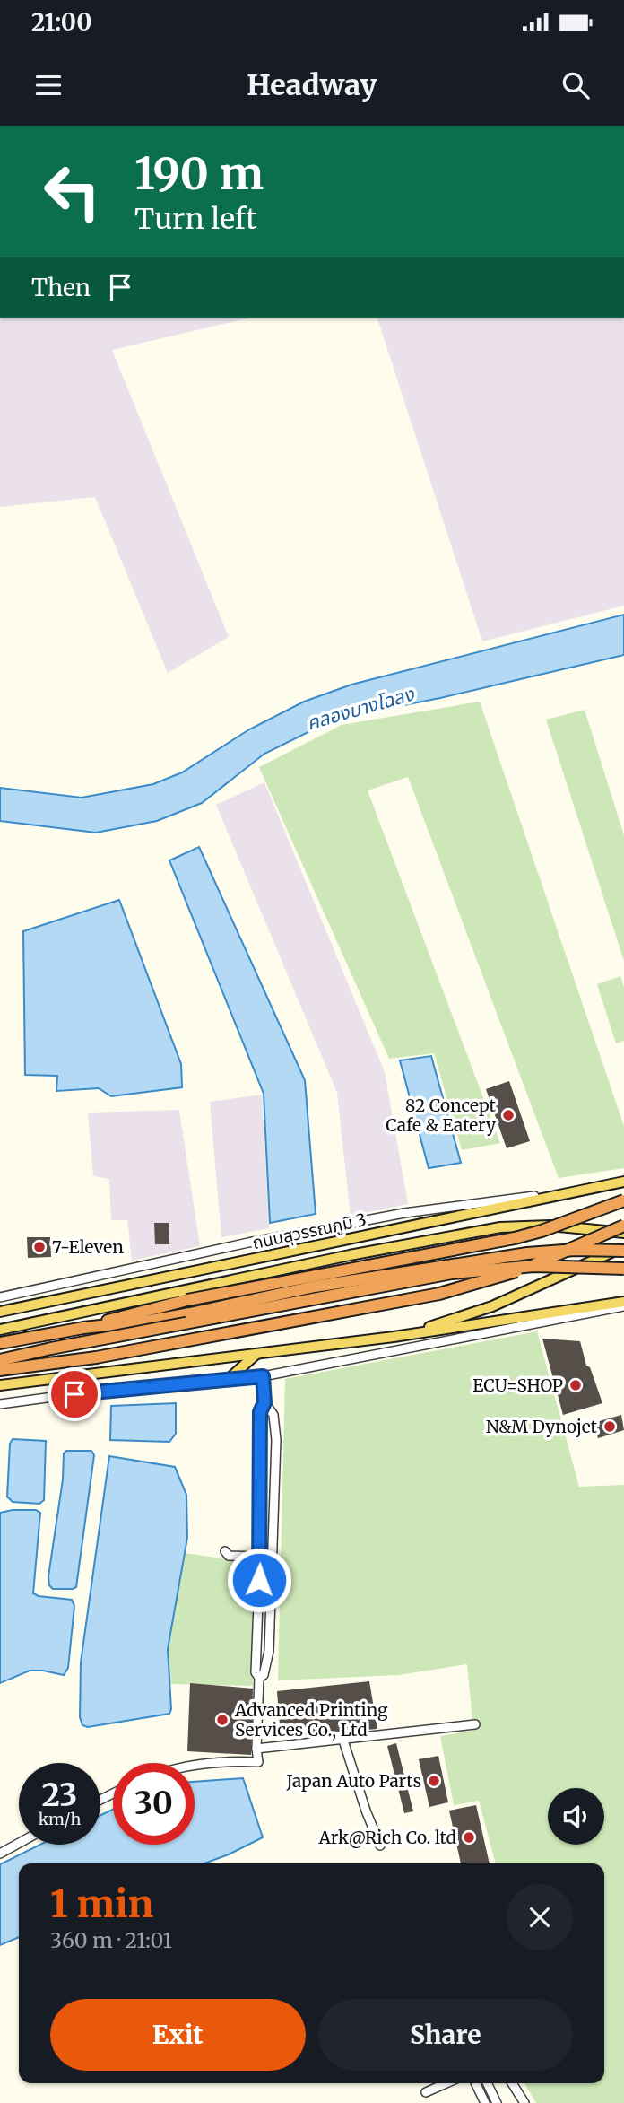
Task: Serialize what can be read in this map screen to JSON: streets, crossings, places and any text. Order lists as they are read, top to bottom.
{
  "streets": {
    "main road": ["ถนนสุวรรณภูมิ 3"]
  },
  "water": ["คลองบางโฉลง"],
  "places": [
    "82 Concept Cafe & Eatery",
    "7-Eleven",
    "ECU=SHOP",
    "N&M Dynojet",
    "Advanced Printing Services Co., Ltd",
    "Japan Auto Parts",
    "Ark@Rich Co. ltd"
  ],
  "page": {
    "status": "21:00",
    "header": "Headway",
    "turn": ["190 m", "Turn left"],
    "then": "Then",
    "speed": "23 km/h",
    "limit": "30",
    "heading": ["1 min", "360 m · 21:01"],
    "buttons": ["Exit", "Share"]
  }
}
